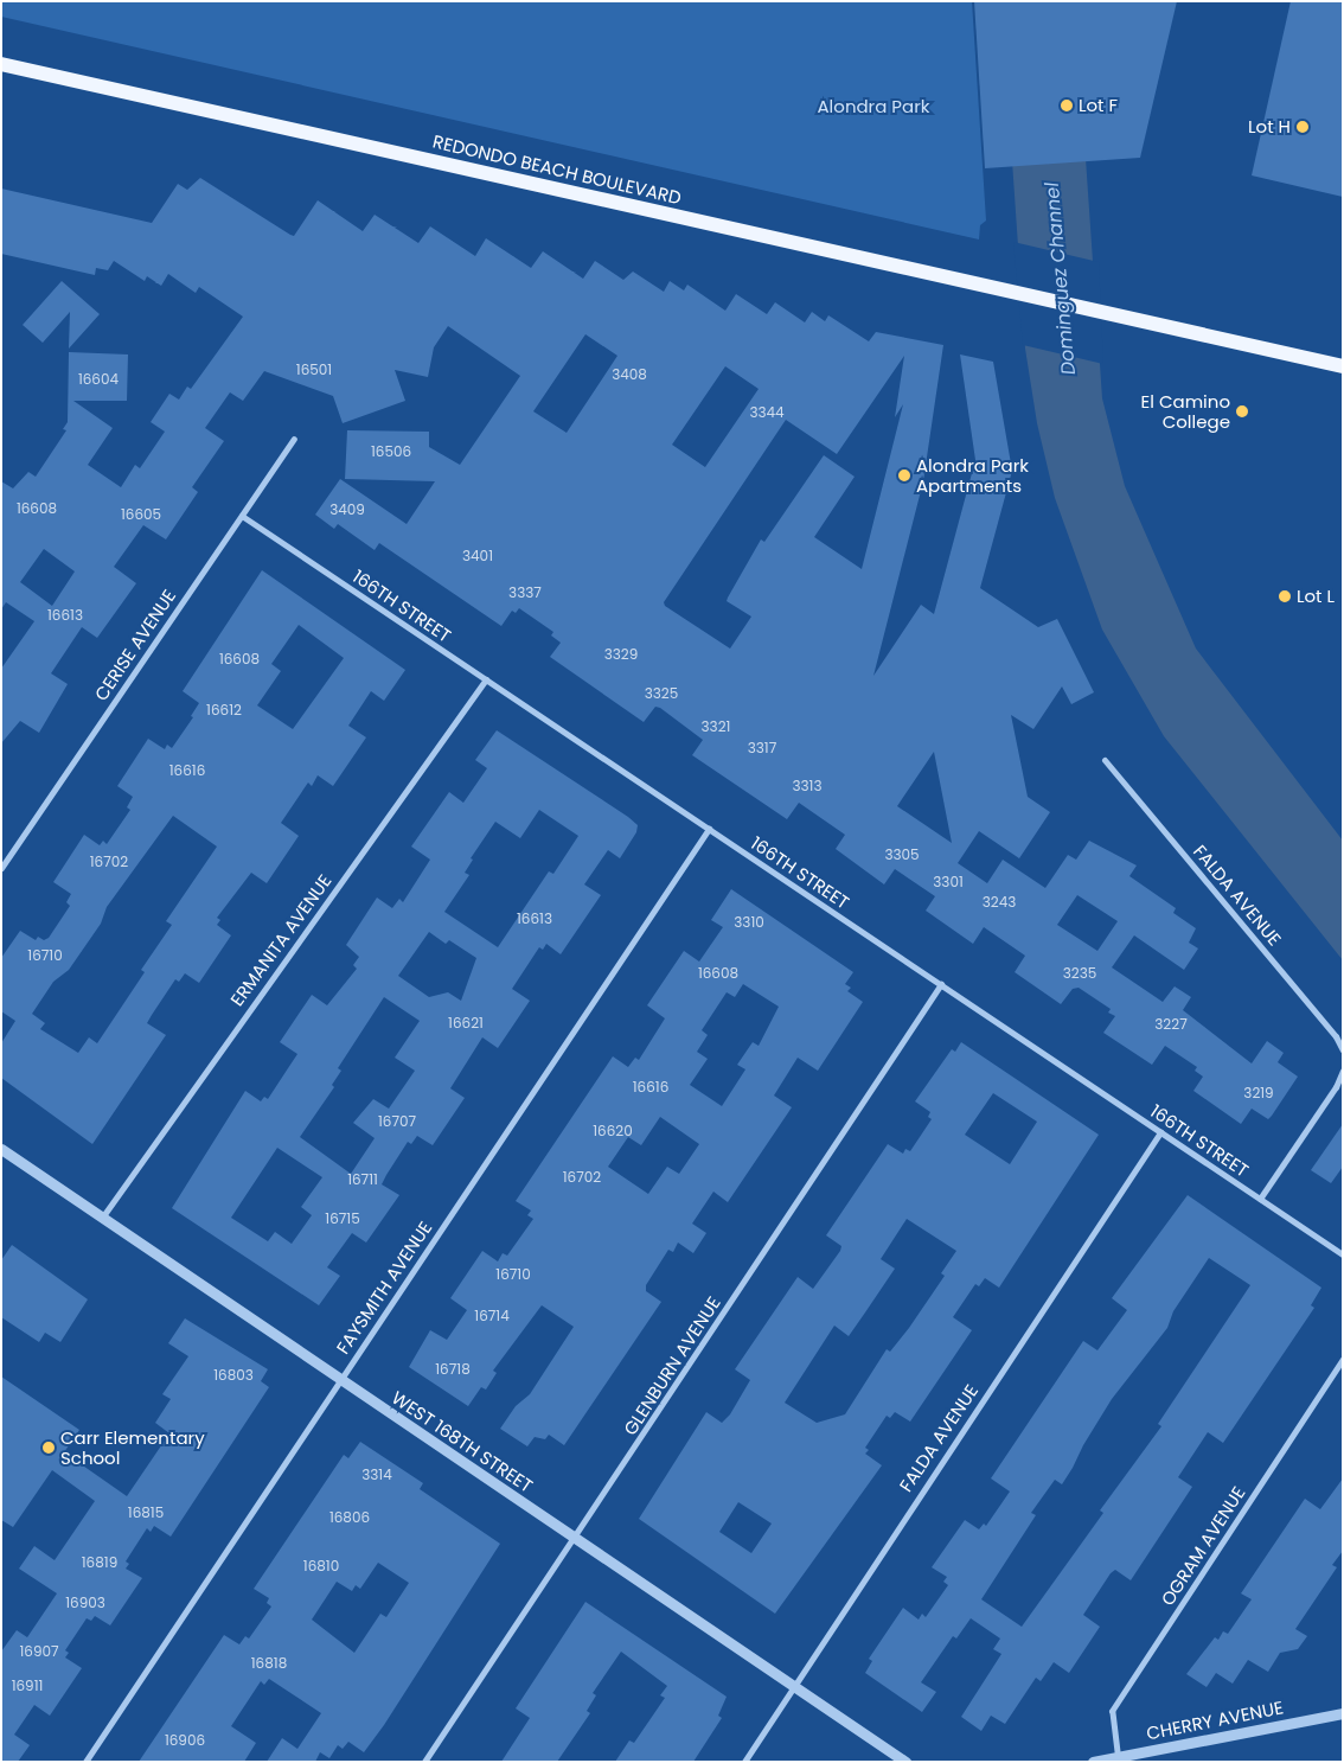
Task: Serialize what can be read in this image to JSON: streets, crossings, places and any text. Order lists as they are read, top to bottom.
{
  "streets": {
    "main road": ["REDONDO BEACH BOULEVARD"],
    "street": [
      "166TH STREET",
      "CERISE AVENUE",
      "FALDA AVENUE",
      "ERMANITA AVENUE",
      "FAYSMITH AVENUE",
      "GLENBURN AVENUE",
      "WEST 168TH STREET",
      "OGRAM AVENUE",
      "CHERRY AVENUE"
    ]
  },
  "crossings": [
    ["166TH STREET", "CERISE AVENUE"],
    ["166TH STREET", "FALDA AVENUE"],
    ["166TH STREET", "ERMANITA AVENUE"],
    ["166TH STREET", "FAYSMITH AVENUE"],
    ["166TH STREET", "GLENBURN AVENUE"],
    ["FALDA AVENUE", "WEST 168TH STREET"],
    ["ERMANITA AVENUE", "WEST 168TH STREET"],
    ["FAYSMITH AVENUE", "WEST 168TH STREET"],
    ["GLENBURN AVENUE", "WEST 168TH STREET"],
    ["OGRAM AVENUE", "CHERRY AVENUE"]
  ],
  "water": ["Dominguez Channel"],
  "parks": ["Alondra Park"],
  "places": [
    "Lot F",
    "Lot H",
    "El Camino College",
    "Alondra Park Apartments",
    "Lot L",
    "Carr Elementary School"
  ],
  "house_numbers": [
    "16501",
    "3408",
    "16604",
    "3344",
    "16506",
    "16608",
    "3409",
    "16605",
    "3401",
    "3337",
    "16613",
    "3329",
    "16608",
    "3325",
    "16612",
    "3321",
    "3317",
    "16616",
    "3313",
    "3305",
    "16702",
    "3301",
    "3243",
    "16613",
    "3310",
    "16710",
    "16608",
    "3235",
    "16621",
    "3227",
    "16616",
    "3219",
    "16707",
    "16620",
    "16702",
    "16711",
    "16715",
    "16710",
    "16714",
    "16718",
    "16803",
    "3314",
    "16815",
    "16806",
    "16819",
    "16810",
    "16903",
    "16907",
    "16818",
    "16911",
    "16906"
  ]
}
